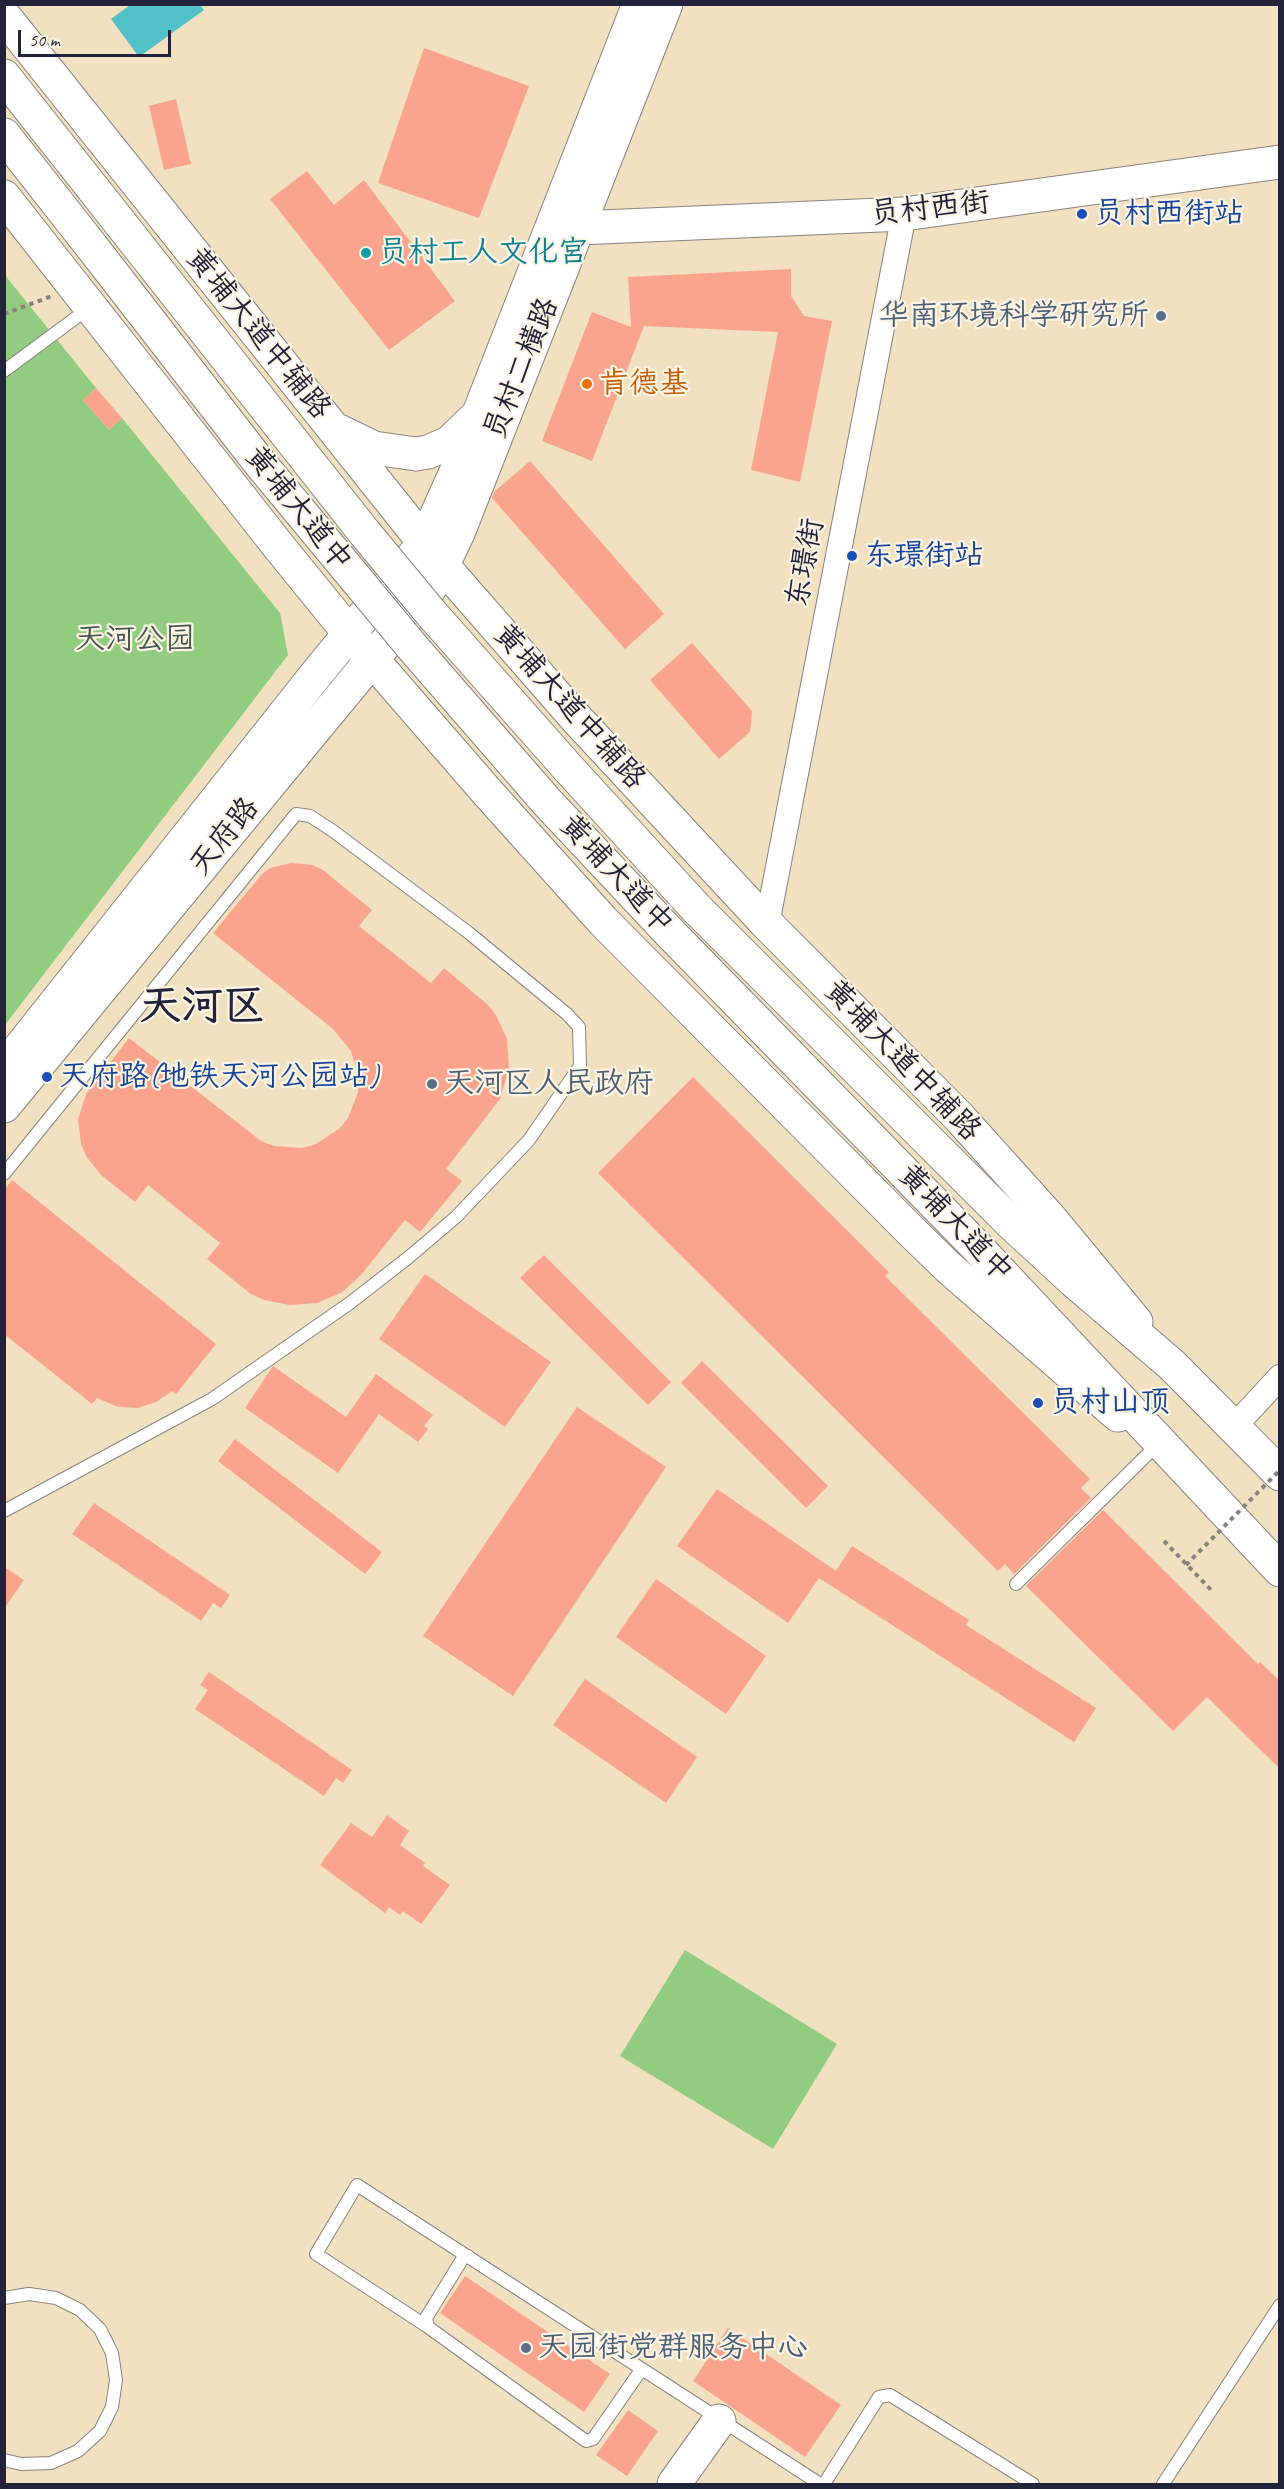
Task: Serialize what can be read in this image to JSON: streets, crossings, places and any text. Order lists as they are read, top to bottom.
{
  "streets": {
    "main road": [
      "员村西街",
      "黄埔大道中辅路",
      "员村二横路",
      "黄埔大道中",
      "天府路"
    ],
    "street": ["东璟街"]
  },
  "crossings": [
    ["员村西街", "员村二横路"],
    ["员村西街", "东璟街"],
    ["黄埔大道中辅路", "员村二横路"],
    ["黄埔大道中辅路", "黄埔大道中"],
    ["黄埔大道中辅路", "东璟街"],
    ["黄埔大道中辅路", "天府路"],
    ["员村二横路", "天府路"]
  ],
  "districts": ["天河区"],
  "parks": ["天河公园"],
  "places": [
    "员村西街站",
    "员村工人文化宫",
    "华南环境科学研究所",
    "肯德基",
    "东璟街站",
    "天府路(地铁天河公园站)",
    "天河区人民政府",
    "员村山顶",
    "天园街党群服务中心"
  ],
  "scale_bar": "50 m"
}
